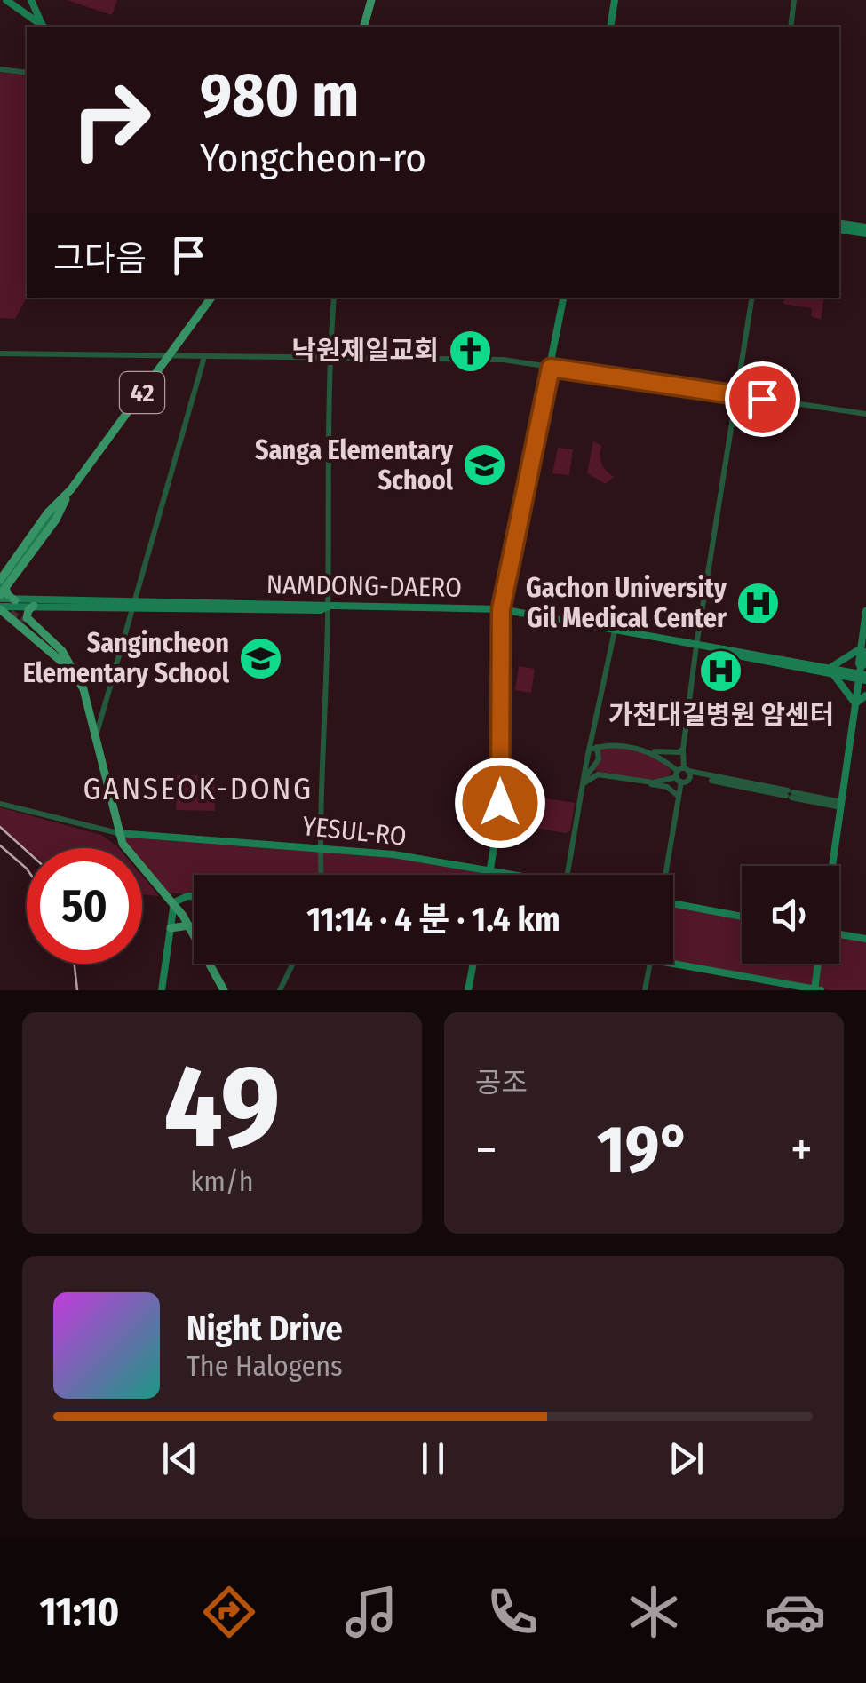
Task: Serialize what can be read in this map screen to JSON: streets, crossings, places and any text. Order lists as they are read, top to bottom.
{
  "streets": {
    "main road": ["42", "NAMDONG-DAERO", "YESUL-RO"]
  },
  "districts": ["GANSEOK-DONG"],
  "places": {
    "church": ["낙원제일교회"],
    "school or university": ["Sanga Elementary School", "Sangincheon Elementary School"],
    "hospital": ["Gachon University Gil Medical Center", "가천대길병원 암센터"]
  },
  "page": {
    "turn": ["980 m", "Yongcheon-ro"],
    "then": "그다음",
    "limit": "50",
    "trip": "11:14 · 4 분 · 1.4 km",
    "tile": [
      ["49", "km/h"],
      "공조"
    ],
    "heat": ["−", "19°", "+"],
    "song": ["Night Drive", "The Halogens"],
    "tabs": "11:10"
  }
}
